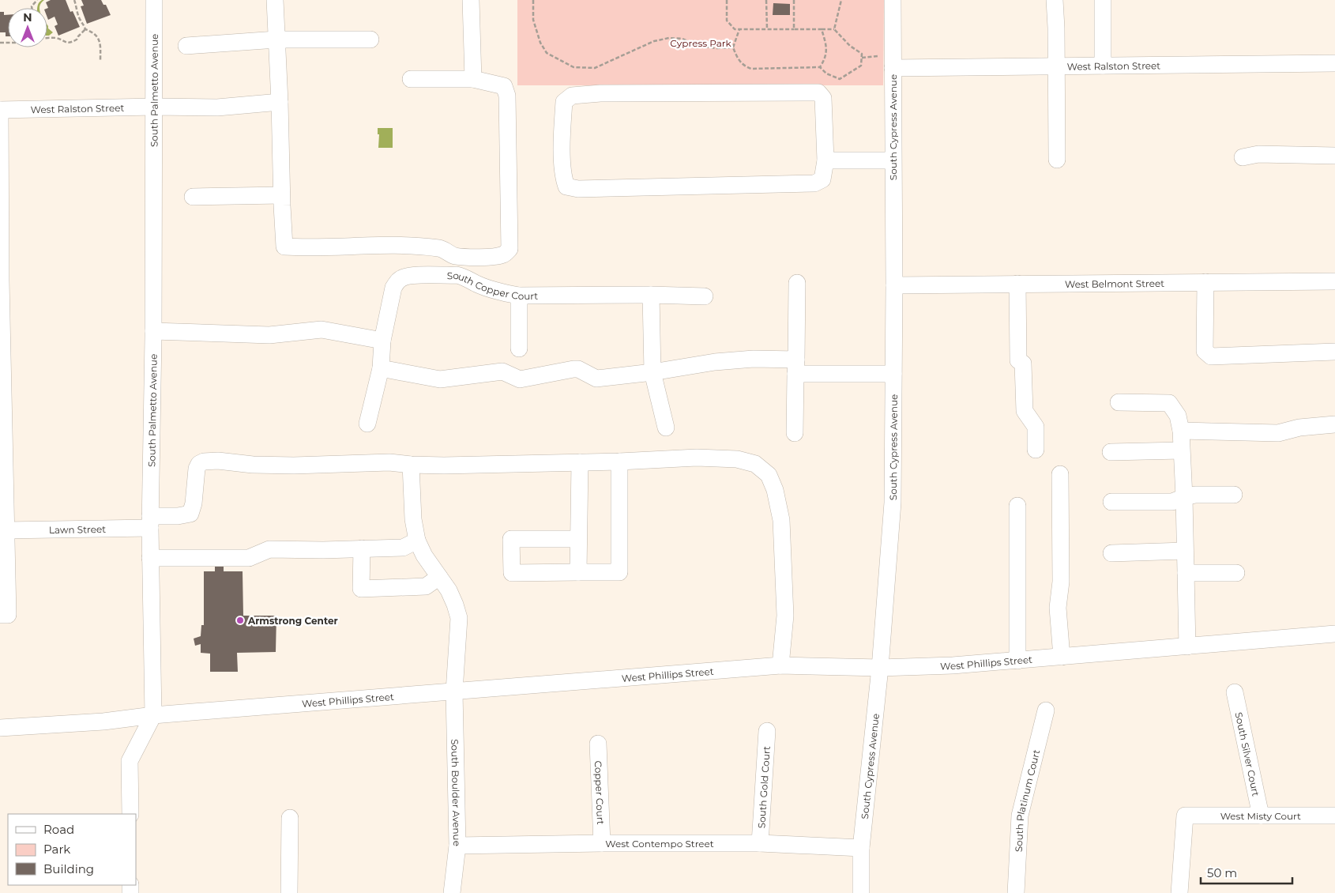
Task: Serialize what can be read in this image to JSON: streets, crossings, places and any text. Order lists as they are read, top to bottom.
{
  "streets": {
    "street": [
      "West Ralston Street",
      "South Palmetto Avenue",
      "South Cypress Avenue",
      "West Belmont Street",
      "South Copper Court",
      "Lawn Street",
      "West Phillips Street",
      "South Silver Court",
      "South Gold Court",
      "South Boulder Avenue",
      "Copper Court",
      "South Platinum Court",
      "West Misty Court",
      "West Contempo Street"
    ]
  },
  "crossings": [
    ["West Ralston Street", "South Palmetto Avenue"],
    ["West Ralston Street", "South Cypress Avenue"],
    ["South Palmetto Avenue", "Lawn Street"],
    ["South Palmetto Avenue", "West Phillips Street"],
    ["South Cypress Avenue", "West Belmont Street"],
    ["South Cypress Avenue", "West Phillips Street"],
    ["South Cypress Avenue", "West Contempo Street"],
    ["Lawn Street", "South Boulder Avenue"],
    ["West Phillips Street", "South Boulder Avenue"],
    ["South Silver Court", "West Misty Court"],
    ["South Gold Court", "West Contempo Street"],
    ["South Boulder Avenue", "West Contempo Street"],
    ["Copper Court", "West Contempo Street"]
  ],
  "parks": ["Cypress Park"],
  "places": ["Armstrong Center"],
  "legend": ["Road", "Park", "Building"],
  "scale_bar": "50 m",
  "north": "top"
}
